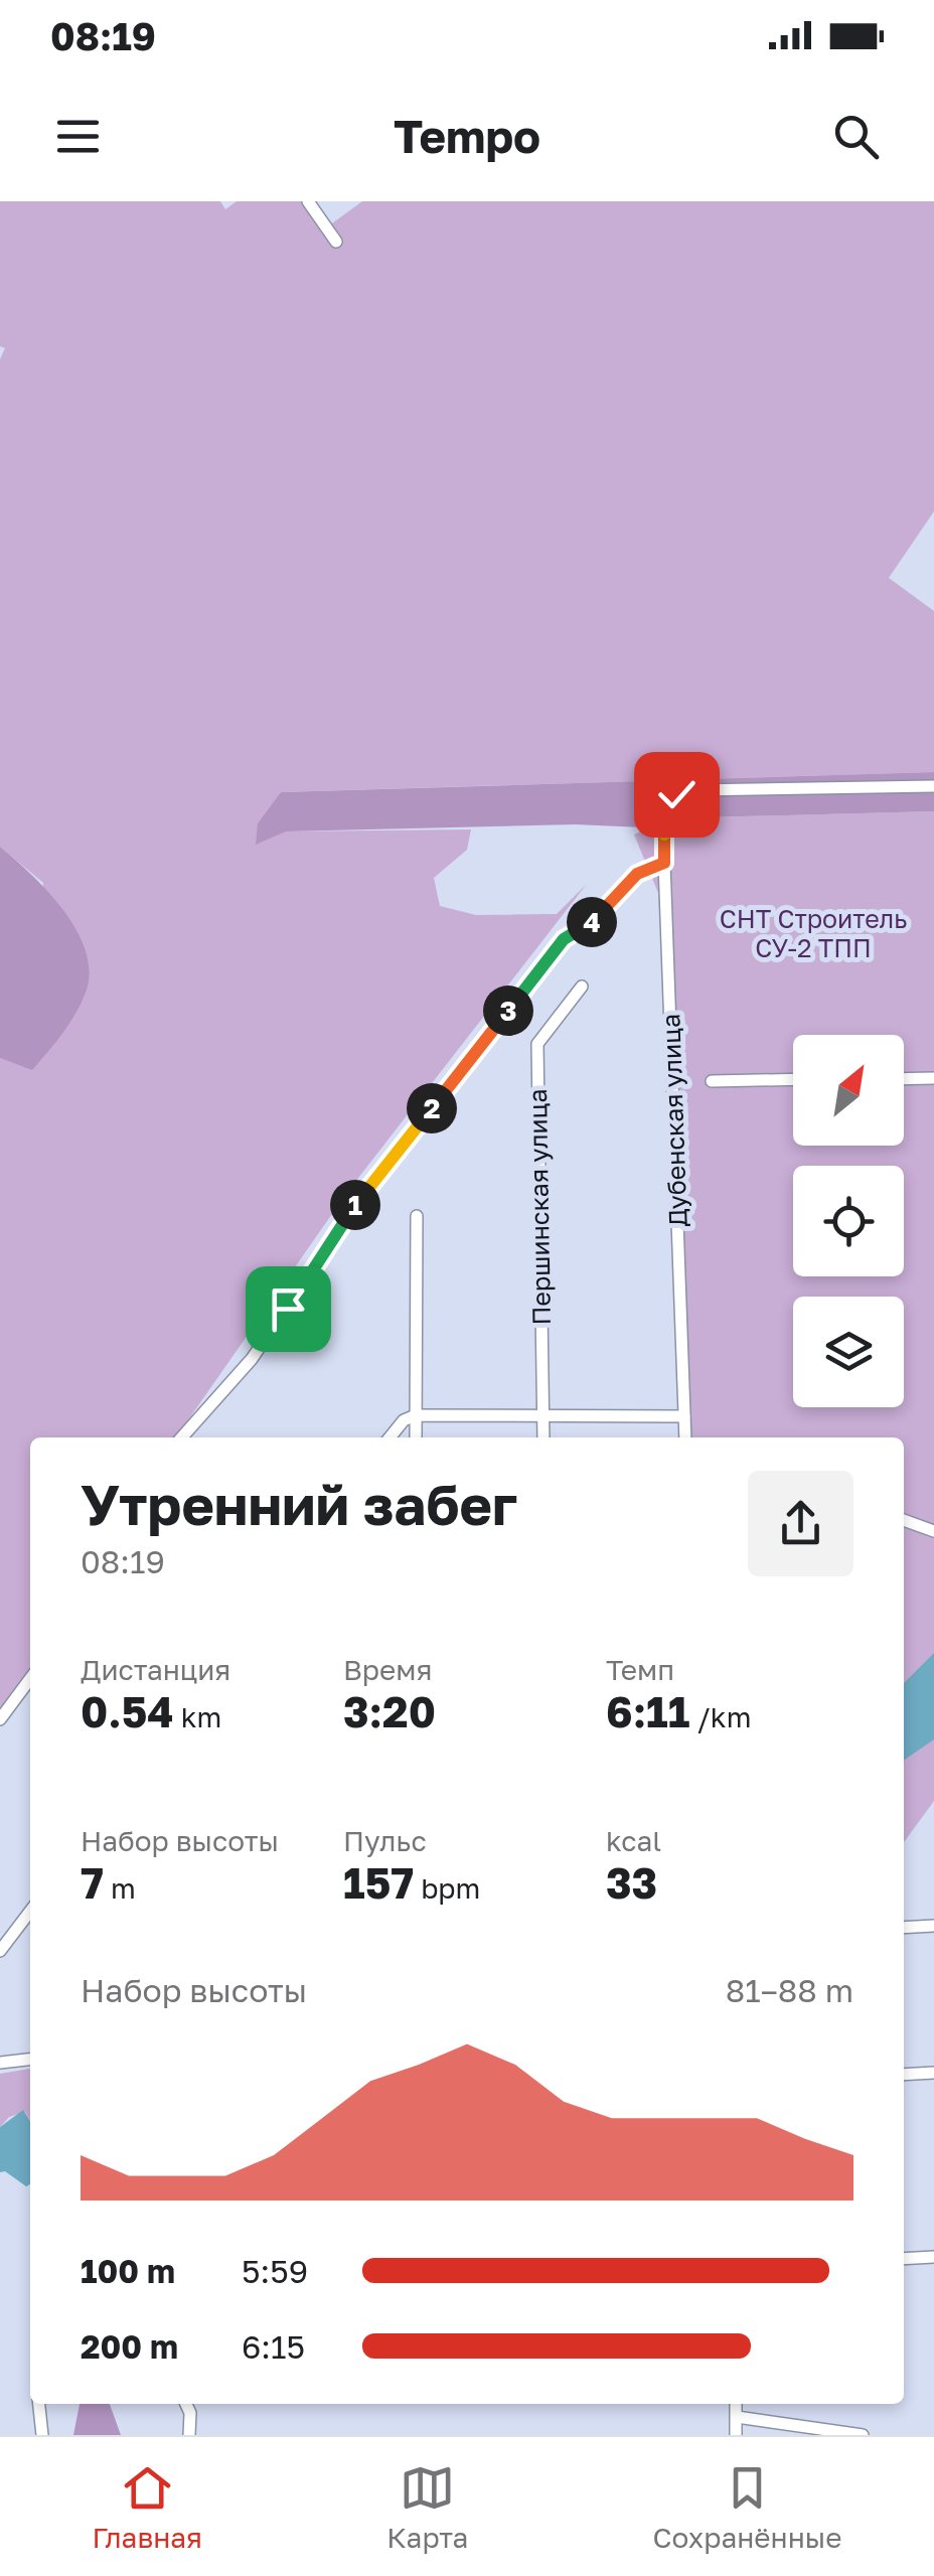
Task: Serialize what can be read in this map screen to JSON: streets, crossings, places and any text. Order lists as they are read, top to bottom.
{
  "streets": {
    "street": ["Дубенская улица", "Першинская улица"]
  },
  "parks": ["СНТ Строитель СУ-2 ТПП"],
  "north": "top right",
  "page": {
    "status": "08:19",
    "header": "Tempo",
    "pins": [
      "4",
      "3",
      "2",
      "1"
    ],
    "heading": ["Утренний забег", "08:19"],
    "stats": [
      ["Дистанция", "0.54 km"],
      ["Время", "3:20"],
      ["Темп", "6:11 /km"],
      ["Набор высоты", "7 m"],
      ["Пульс", "157 bpm"],
      ["kcal", "33"]
    ],
    "chart": ["Набор высоты", "81–88 m"],
    "list": [
      {
        "name": "100 m",
        "note": "5:59"
      },
      {
        "name": "200 m",
        "note": "6:15"
      }
    ],
    "tabs": ["Главная", "Карта", "Сохранённые"]
  }
}
